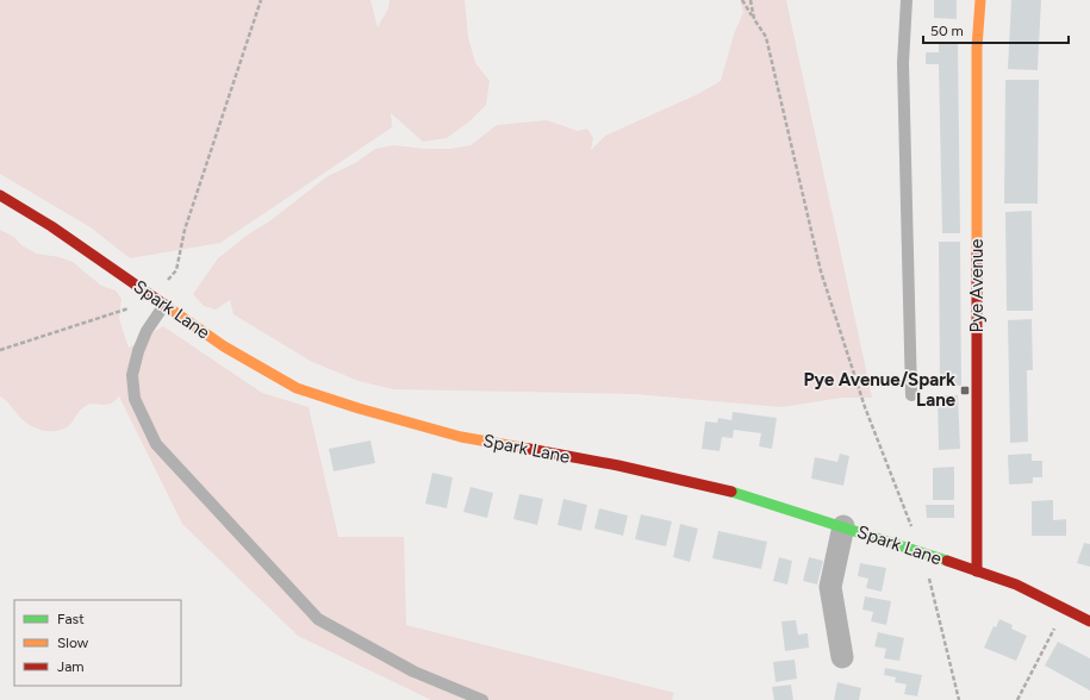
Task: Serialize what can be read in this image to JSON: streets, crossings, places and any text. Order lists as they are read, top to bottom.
{
  "streets": {
    "main road": ["Pye Avenue", "Spark Lane"]
  },
  "crossings": [
    ["Pye Avenue", "Spark Lane"]
  ],
  "places": {
    "transit": ["Pye Avenue/Spark Lane"]
  },
  "legend": ["Fast", "Slow", "Jam"],
  "scale_bar": "50 m"
}
